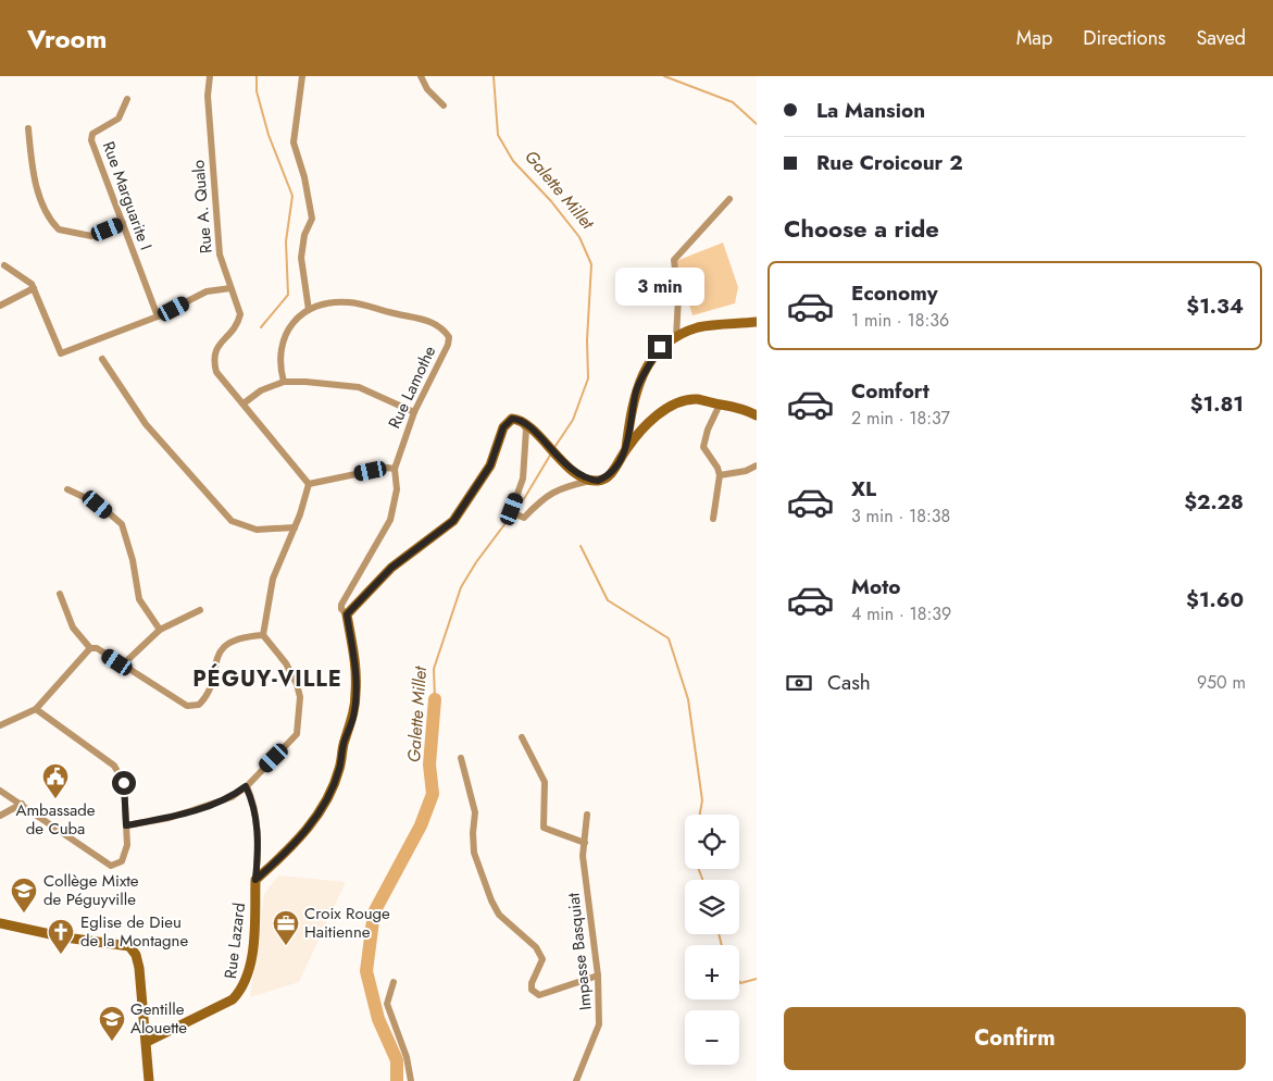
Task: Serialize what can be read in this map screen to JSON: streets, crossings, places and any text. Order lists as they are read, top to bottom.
{
  "streets": {
    "street": [
      "Rue Marguarite I",
      "Rue A. Qualo",
      "Rue Lamothe",
      "Rue Lazard",
      "Impasse Basquiat"
    ]
  },
  "crossings": [
    ["Rue Lamothe", "Rue Lazard"]
  ],
  "districts": ["PÉGUY-VILLE"],
  "water": ["Galette Millet"],
  "places": {
    "public building": ["Ambassade de Cuba"],
    "school or university": ["Collège Mixte de Péguyville", "Gentille Alouette"],
    "office": ["Croix Rouge Haitienne"],
    "church": ["Eglise de Dieu de la Montagne"]
  },
  "page": {
    "header": "Vroom",
    "nav": ["Map", "Directions", "Saved"],
    "banner": ["La Mansion", "Rue Croicour 2"],
    "heading": "Choose a ride",
    "list": [
      {
        "name": "Economy",
        "note": "1 min · 18:36",
        "value": "$1.34"
      },
      {
        "name": "Comfort",
        "note": "2 min · 18:37",
        "value": "$1.81"
      },
      {
        "name": "XL",
        "note": "3 min · 18:38",
        "value": "$2.28"
      },
      {
        "name": "Moto",
        "note": "4 min · 18:39",
        "value": "$1.60"
      }
    ],
    "bubble": "3 min",
    "pay": ["Cash", "950 m"],
    "map_buttons": ["+", "−"],
    "buttons": "Confirm"
  }
}
